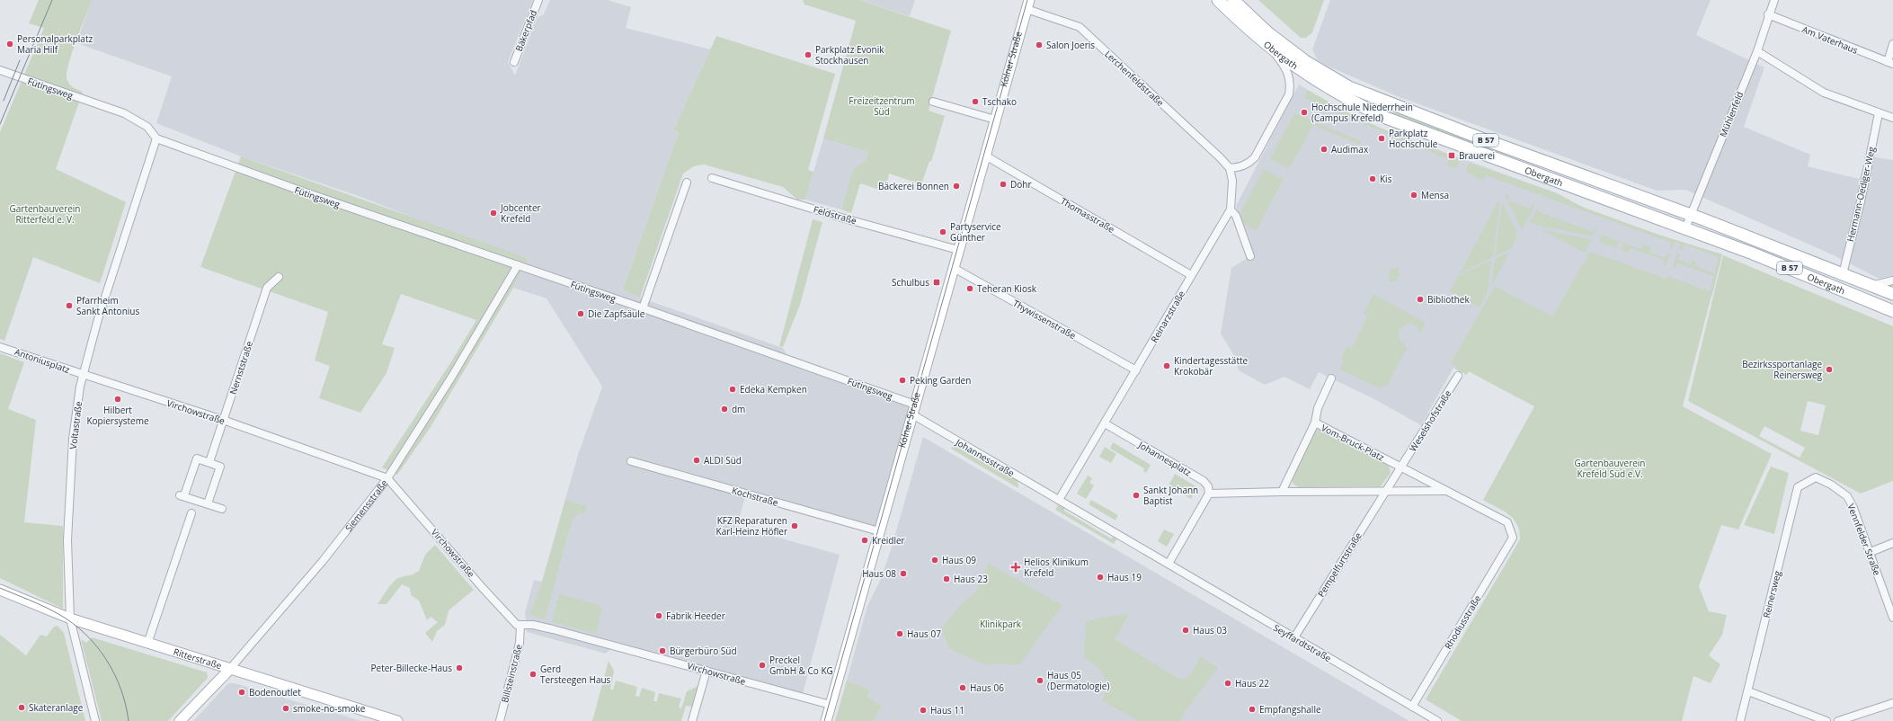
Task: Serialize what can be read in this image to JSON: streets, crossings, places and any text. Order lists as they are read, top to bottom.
{
  "streets": {
    "main road": [
      "Obergath",
      "Kölner Straße",
      "B 57",
      "Siemensstraße",
      "Ritterstraße"
    ],
    "street": [
      "Bäkerpfad",
      "Am Vaterhaus",
      "Lerchenfeldstraße",
      "Fütingsweg",
      "Mühlenfeld",
      "Hermann-Oediger-Weg",
      "Feldstraße",
      "Thomasstraße",
      "Reinarzstraße",
      "Thywissenstraße",
      "Antoniusplatz",
      "Nernststraße",
      "Virchowstraße",
      "Weselshofstraße",
      "Voltastraße",
      "Vom-Bruck-Platz",
      "Johannesstraße",
      "Johannesplatz",
      "Kochstraße",
      "Vennfelder Straße",
      "Pempelfurtstraße",
      "Reinersweg",
      "Rhodiusstraße",
      "Seyffardtstraße",
      "Billsteinstraße"
    ]
  },
  "crossings": [
    ["Am Vaterhaus", "Mühlenfeld"],
    ["Obergath", "Mühlenfeld"],
    ["Obergath", "Hermann-Oediger-Weg"],
    ["Kölner Straße", "Lerchenfeldstraße"],
    ["Kölner Straße", "Fütingsweg"],
    ["Kölner Straße", "Feldstraße"],
    ["Kölner Straße", "Thomasstraße"],
    ["Kölner Straße", "Thywissenstraße"],
    ["Kölner Straße", "Virchowstraße"],
    ["Kölner Straße", "Johannesstraße"],
    ["Kölner Straße", "Kochstraße"],
    ["Lerchenfeldstraße", "Reinarzstraße"],
    ["Fütingsweg", "Voltastraße"],
    ["Fütingsweg", "Siemensstraße"],
    ["Thomasstraße", "Reinarzstraße"],
    ["Reinarzstraße", "Thywissenstraße"],
    ["Reinarzstraße", "Johannesplatz"],
    ["Antoniusplatz", "Virchowstraße"],
    ["Antoniusplatz", "Voltastraße"],
    ["Nernststraße", "Virchowstraße"],
    ["Virchowstraße", "Voltastraße"],
    ["Virchowstraße", "Siemensstraße"],
    ["Virchowstraße", "Billsteinstraße"],
    ["Weselshofstraße", "Vom-Bruck-Platz"],
    ["Voltastraße", "Ritterstraße"],
    ["Vom-Bruck-Platz", "Rhodiusstraße"],
    ["Siemensstraße", "Ritterstraße"],
    ["Vennfelder Straße", "Reinersweg"],
    ["Pempelfurtstraße", "Seyffardtstraße"],
    ["Rhodiusstraße", "Seyffardtstraße"]
  ],
  "parks": [
    "Freizeitzentrum Süd",
    "Gartenbauverein Ritterfeld e. V.",
    "Gartenbauverein Krefeld Süd e.V.",
    "Klinikpark"
  ],
  "places": {
    "other": [
      "Personalparkplatz Maria Hilf",
      "Salon Joeris",
      "Parkplatz Evonik Stockhausen",
      "Tschako",
      "Hochschule Niederrhein (Campus Krefeld)",
      "Parkplatz Hochschule",
      "Audimax",
      "Kis",
      "Dohr",
      "Bäckerei Bonnen",
      "Mensa",
      "Jobcenter Krefeld",
      "Partyservice Günther",
      "Teheran Kiosk",
      "Bibliothek",
      "Pfarrheim Sankt Antonius",
      "Die Zapfsäule",
      "Kindertagesstätte Krokobär",
      "Bezirkssportanlage Reinersweg",
      "Peking Garden",
      "Edeka Kempken",
      "Hilbert Kopiersysteme",
      "dm",
      "ALDI Süd",
      "Sankt Johann Baptist",
      "KFZ Reparaturen Karl-Heinz Höfler",
      "Kreidler",
      "Haus 09",
      "Haus 08",
      "Haus 19",
      "Haus 23",
      "Fabrik Heeder",
      "Haus 03",
      "Haus 07",
      "Bürgerbüro Süd",
      "Preckel GmbH & Co KG",
      "Peter-Billecke-Haus",
      "Gerd Tersteegen Haus",
      "Haus 05 (Dermatologie)",
      "Haus 22",
      "Haus 06",
      "Bodenoutlet",
      "Skateranlage",
      "smoke-no-smoke",
      "Empfangshalle",
      "Haus 11"
    ],
    "transit": ["Brauerei", "Schulbus"],
    "health": ["Helios Klinikum Krefeld"]
  }
}
